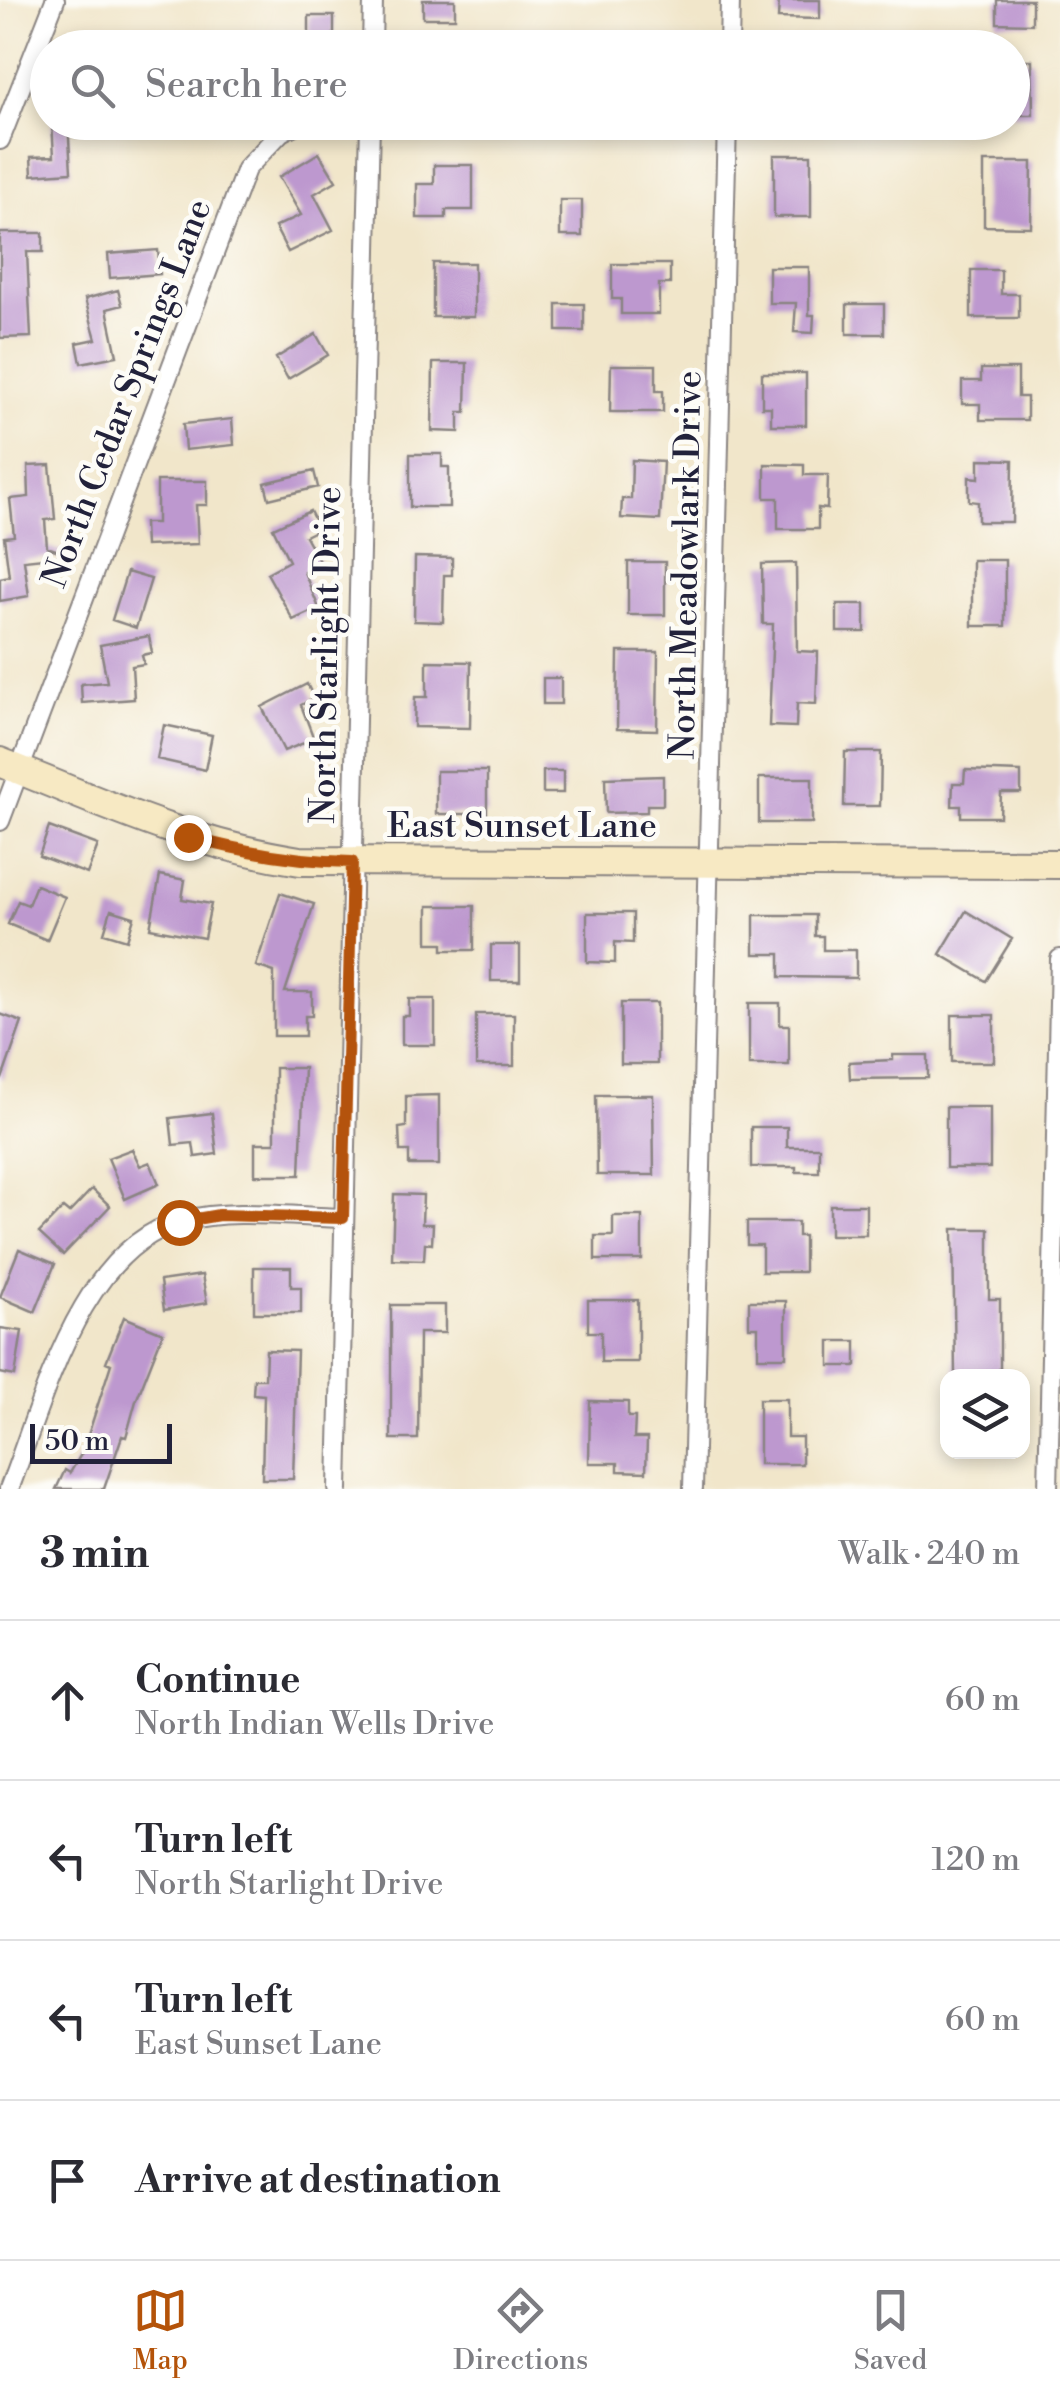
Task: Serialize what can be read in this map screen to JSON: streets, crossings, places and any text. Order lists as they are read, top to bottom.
{
  "streets": {
    "street": [
      "North Cedar Springs Lane",
      "North Meadowlark Drive",
      "North Starlight Drive",
      "East Sunset Lane"
    ]
  },
  "crossings": [
    ["North Cedar Springs Lane", "East Sunset Lane"],
    ["North Meadowlark Drive", "East Sunset Lane"],
    ["North Starlight Drive", "East Sunset Lane"]
  ],
  "scale_bar": "50 m",
  "page": {
    "search": "Search here",
    "scale": "50 m",
    "heading": ["3 min", "Walk · 240 m"],
    "list": [
      ["Continue", "North Indian Wells Drive", "60 m"],
      ["Turn left", "North Starlight Drive", "120 m"],
      ["Turn left", "East Sunset Lane", "60 m"],
      "Arrive at destination"
    ],
    "nav": ["Map", "Directions", "Saved"]
  }
}
